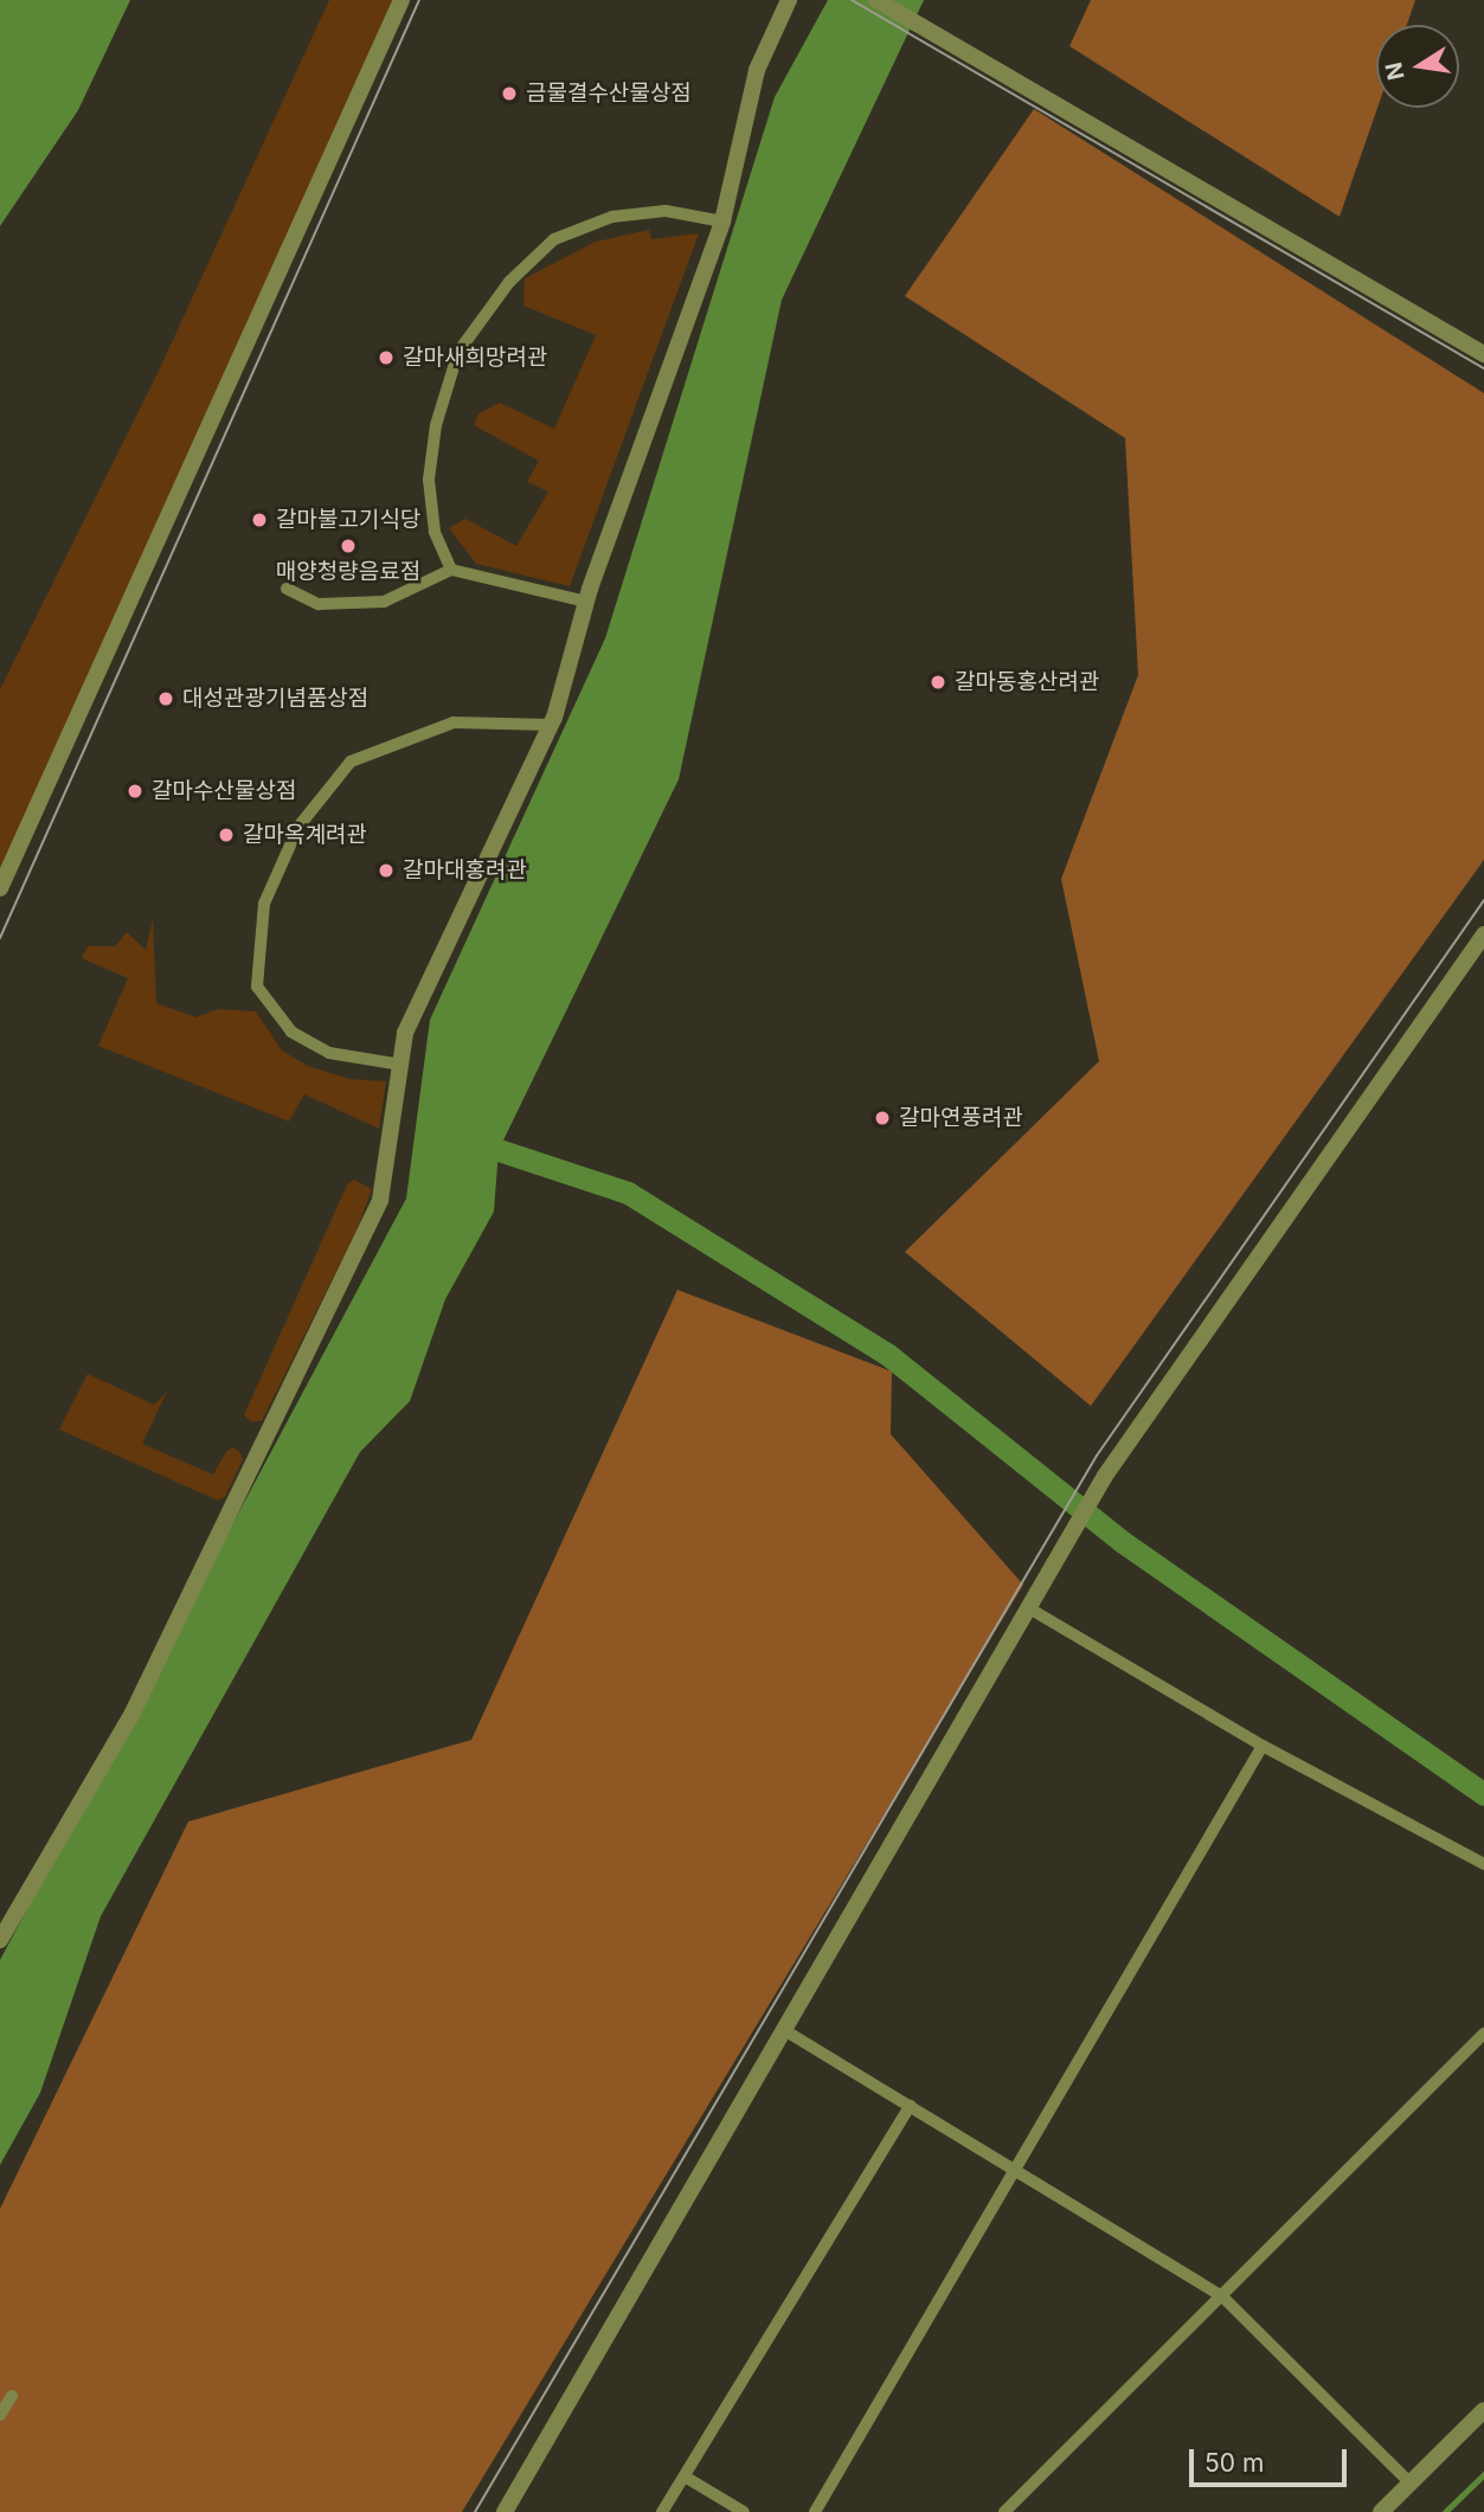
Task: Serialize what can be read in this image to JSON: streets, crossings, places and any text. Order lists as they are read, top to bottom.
{
  "places": [
    "금물결수산물상점",
    "갈마새희망려관",
    "갈마불고기식당",
    "매양청량음료점",
    "갈마동홍산려관",
    "대성관광기념품상점",
    "갈마수산물상점",
    "갈마옥계려관",
    "갈마대홍려관",
    "갈마연풍려관"
  ],
  "scale_bar": "50 m",
  "north": "left"
}
